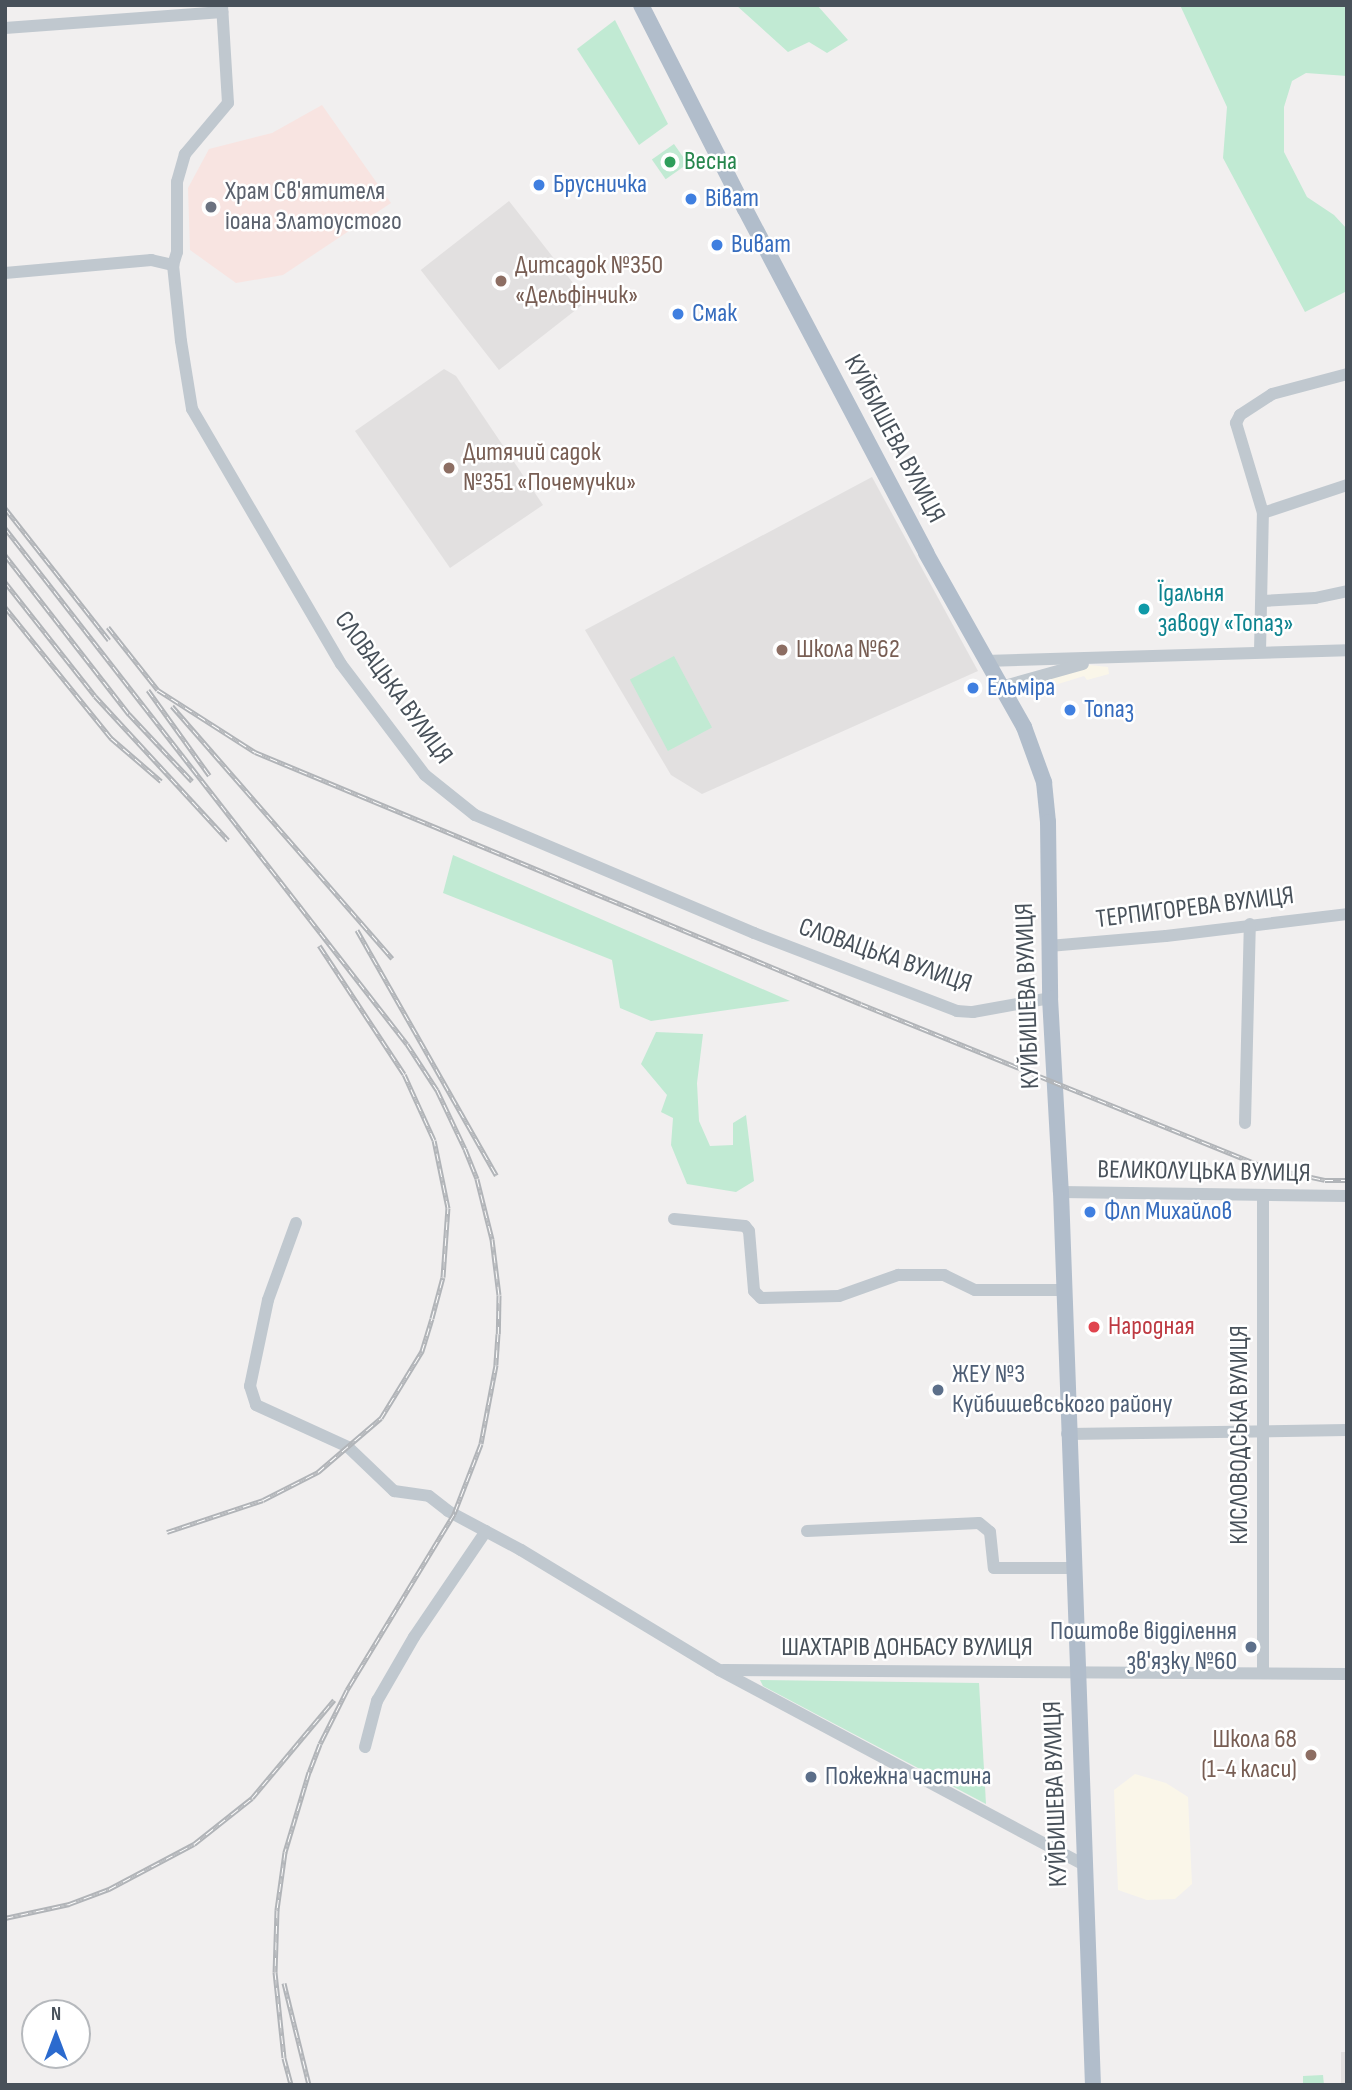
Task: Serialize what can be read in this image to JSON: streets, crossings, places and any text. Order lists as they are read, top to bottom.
{
  "streets": {
    "main road": ["КУЙБИШЕВА ВУЛИЦЯ"],
    "street": [
      "СЛОВАЦЬКА ВУЛИЦЯ",
      "ТЕРПИГОРЕВА ВУЛИЦЯ",
      "ВЕЛИКОЛУЦЬКА ВУЛИЦЯ",
      "КИСЛОВОДСЬКА ВУЛИЦЯ",
      "ШАХТАРІВ ДОНБАСУ ВУЛИЦЯ"
    ]
  },
  "crossings": [
    ["КУЙБИШЕВА ВУЛИЦЯ", "СЛОВАЦЬКА ВУЛИЦЯ"],
    ["КУЙБИШЕВА ВУЛИЦЯ", "ТЕРПИГОРЕВА ВУЛИЦЯ"],
    ["КУЙБИШЕВА ВУЛИЦЯ", "ВЕЛИКОЛУЦЬКА ВУЛИЦЯ"],
    ["КУЙБИШЕВА ВУЛИЦЯ", "ШАХТАРІВ ДОНБАСУ ВУЛИЦЯ"],
    ["ВЕЛИКОЛУЦЬКА ВУЛИЦЯ", "КИСЛОВОДСЬКА ВУЛИЦЯ"],
    ["КИСЛОВОДСЬКА ВУЛИЦЯ", "ШАХТАРІВ ДОНБАСУ ВУЛИЦЯ"]
  ],
  "places": [
    "Весна",
    "Брусничка",
    "Віват",
    "Храм Св'ятителя іоана Златоустого",
    "Виват",
    "Дитсадок №350 «Дельфінчик»",
    "Смак",
    "Дитячий садок №351 «Почемучки»",
    "Їдальня заводу «Топаз»",
    "Школа №62",
    "Ельміра",
    "Топаз",
    "Флп Михайлов",
    "Народная",
    "ЖЕУ №3 Куйбишевського району",
    "Поштове відділення зв'язку №60",
    "Школа 68 (1-4 класи)",
    "Пожежна частина"
  ],
  "north": "top"
}
